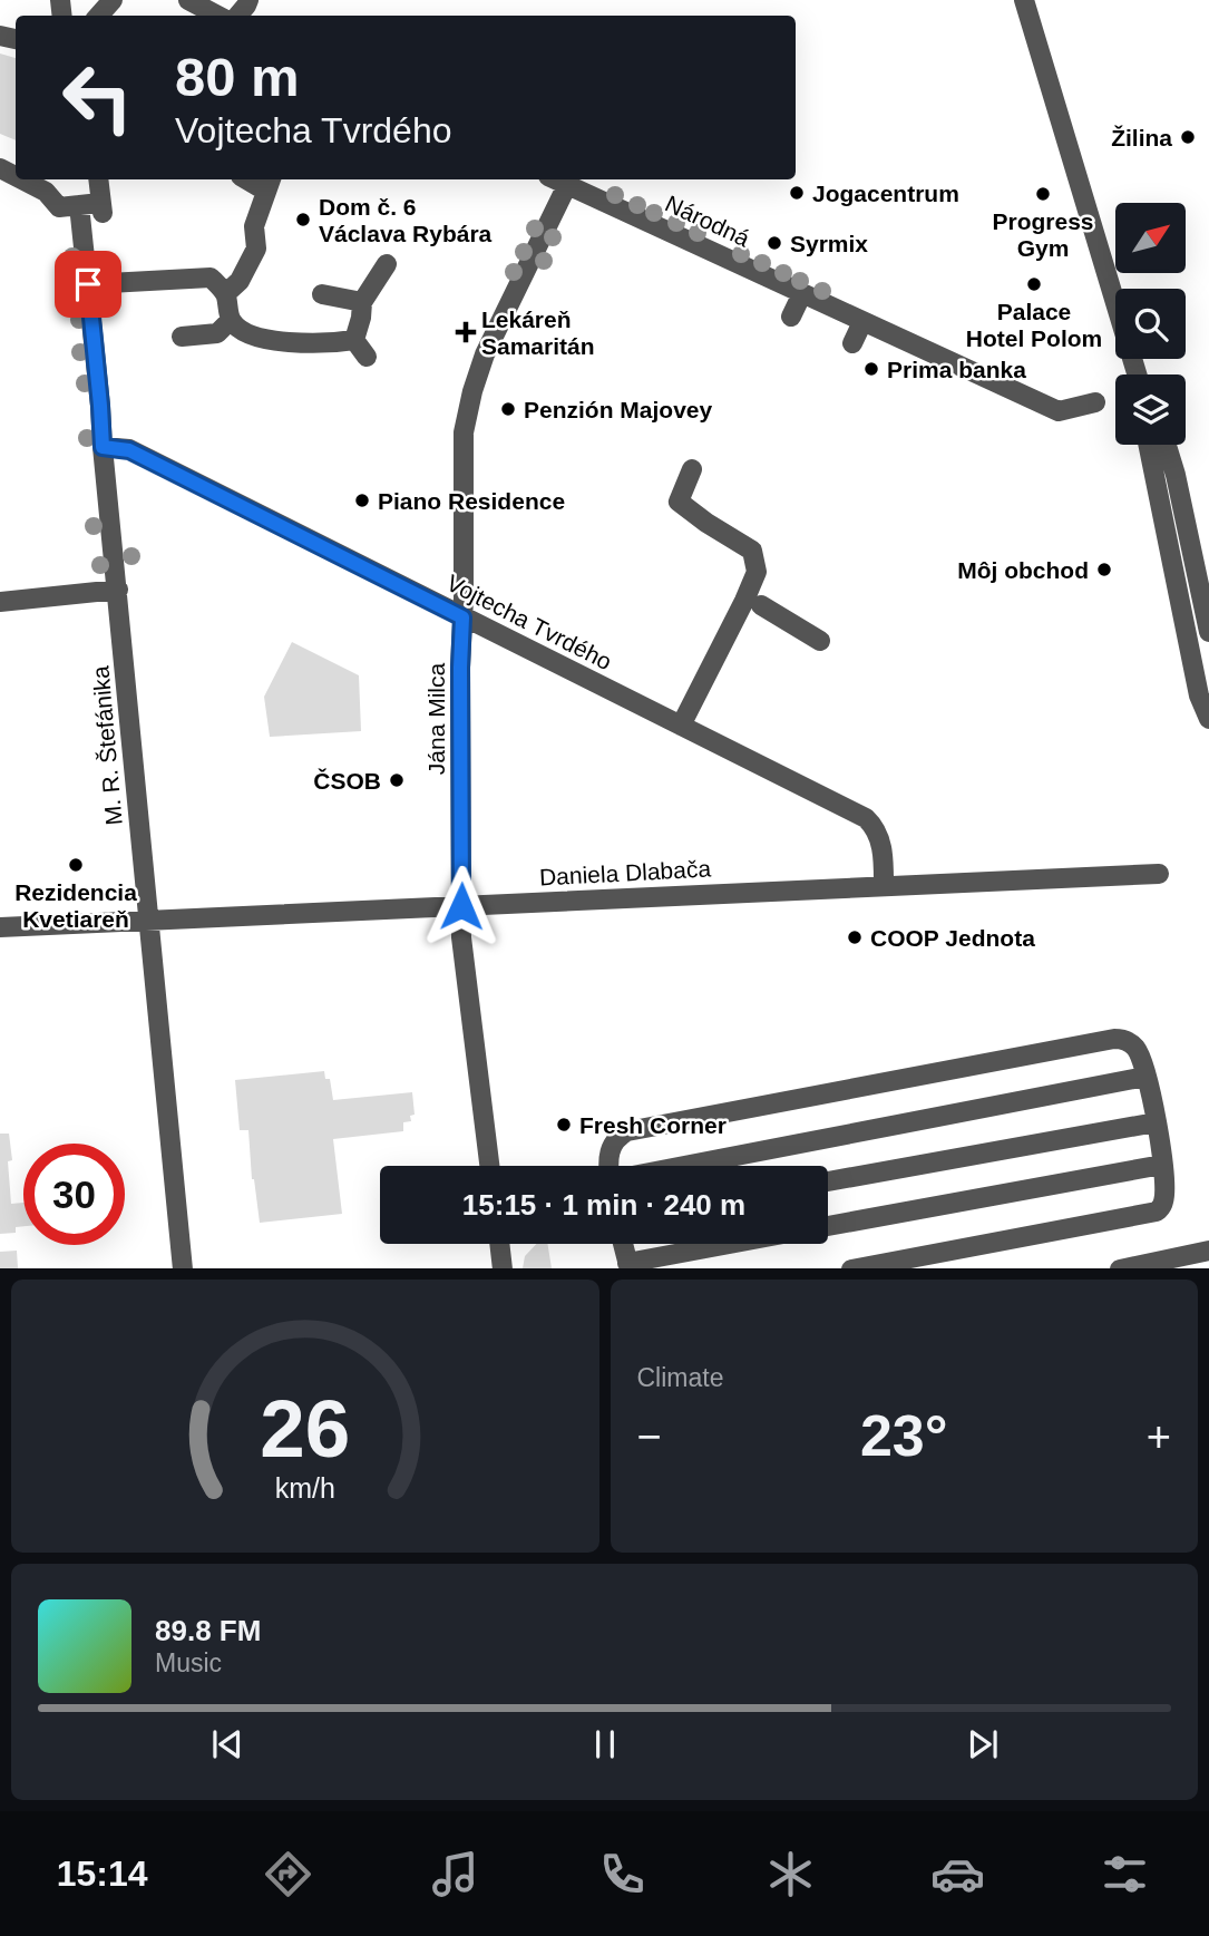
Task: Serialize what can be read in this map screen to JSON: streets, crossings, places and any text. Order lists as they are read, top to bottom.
{
  "streets": {
    "street": [
      "Národná",
      "Vojtecha Tvrdého",
      "Jána Milca",
      "M. R. Štefánika",
      "Daniela Dlabača"
    ]
  },
  "crossings": [
    ["Národná", "Jána Milca"],
    ["Vojtecha Tvrdého", "Jána Milca"],
    ["Vojtecha Tvrdého", "M. R. Štefánika"],
    ["Vojtecha Tvrdého", "Daniela Dlabača"],
    ["Jána Milca", "Daniela Dlabača"],
    ["M. R. Štefánika", "Daniela Dlabača"]
  ],
  "places": {
    "other": [
      "Žilina",
      "Jogacentrum",
      "Progress Gym",
      "Dom č. 6 Václava Rybára",
      "Syrmix",
      "Palace Hotel Polom",
      "Prima banka",
      "Penzión Majovey",
      "Piano Residence",
      "Môj obchod",
      "ČSOB",
      "Rezidencia Kvetiareň",
      "COOP Jednota",
      "Fresh Corner"
    ],
    "health": ["Lekáreň Samaritán"]
  },
  "north": "top right",
  "page": {
    "turn": ["80 m", "Vojtecha Tvrdého"],
    "limit": "30",
    "trip": "15:15 · 1 min · 240 m",
    "tile": "Climate",
    "heat": ["−", "23°", "+"],
    "song": ["89.8 FM", "Music"],
    "tabs": "15:14",
    "gauge": ["26", "km/h"]
  }
}
